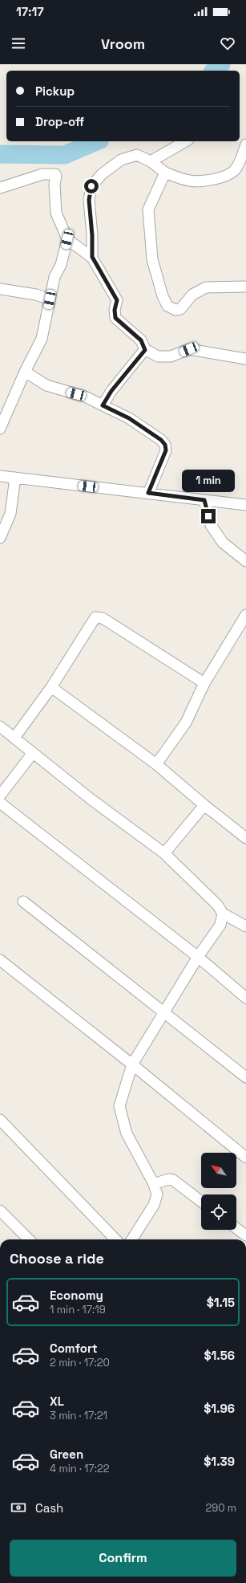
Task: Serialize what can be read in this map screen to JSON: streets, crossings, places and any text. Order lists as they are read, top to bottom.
{
  "north": "top left",
  "page": {
    "status": "17:17",
    "header": "Vroom",
    "banner": ["Pickup", "Drop-off"],
    "bubble": "1 min",
    "heading": "Choose a ride",
    "list": [
      {
        "name": "Economy",
        "note": "1 min · 17:19",
        "value": "$1.15"
      },
      {
        "name": "Comfort",
        "note": "2 min · 17:20",
        "value": "$1.56"
      },
      {
        "name": "XL",
        "note": "3 min · 17:21",
        "value": "$1.96"
      },
      {
        "name": "Green",
        "note": "4 min · 17:22",
        "value": "$1.39"
      }
    ],
    "pay": ["Cash", "290 m"],
    "buttons": "Confirm"
  }
}
